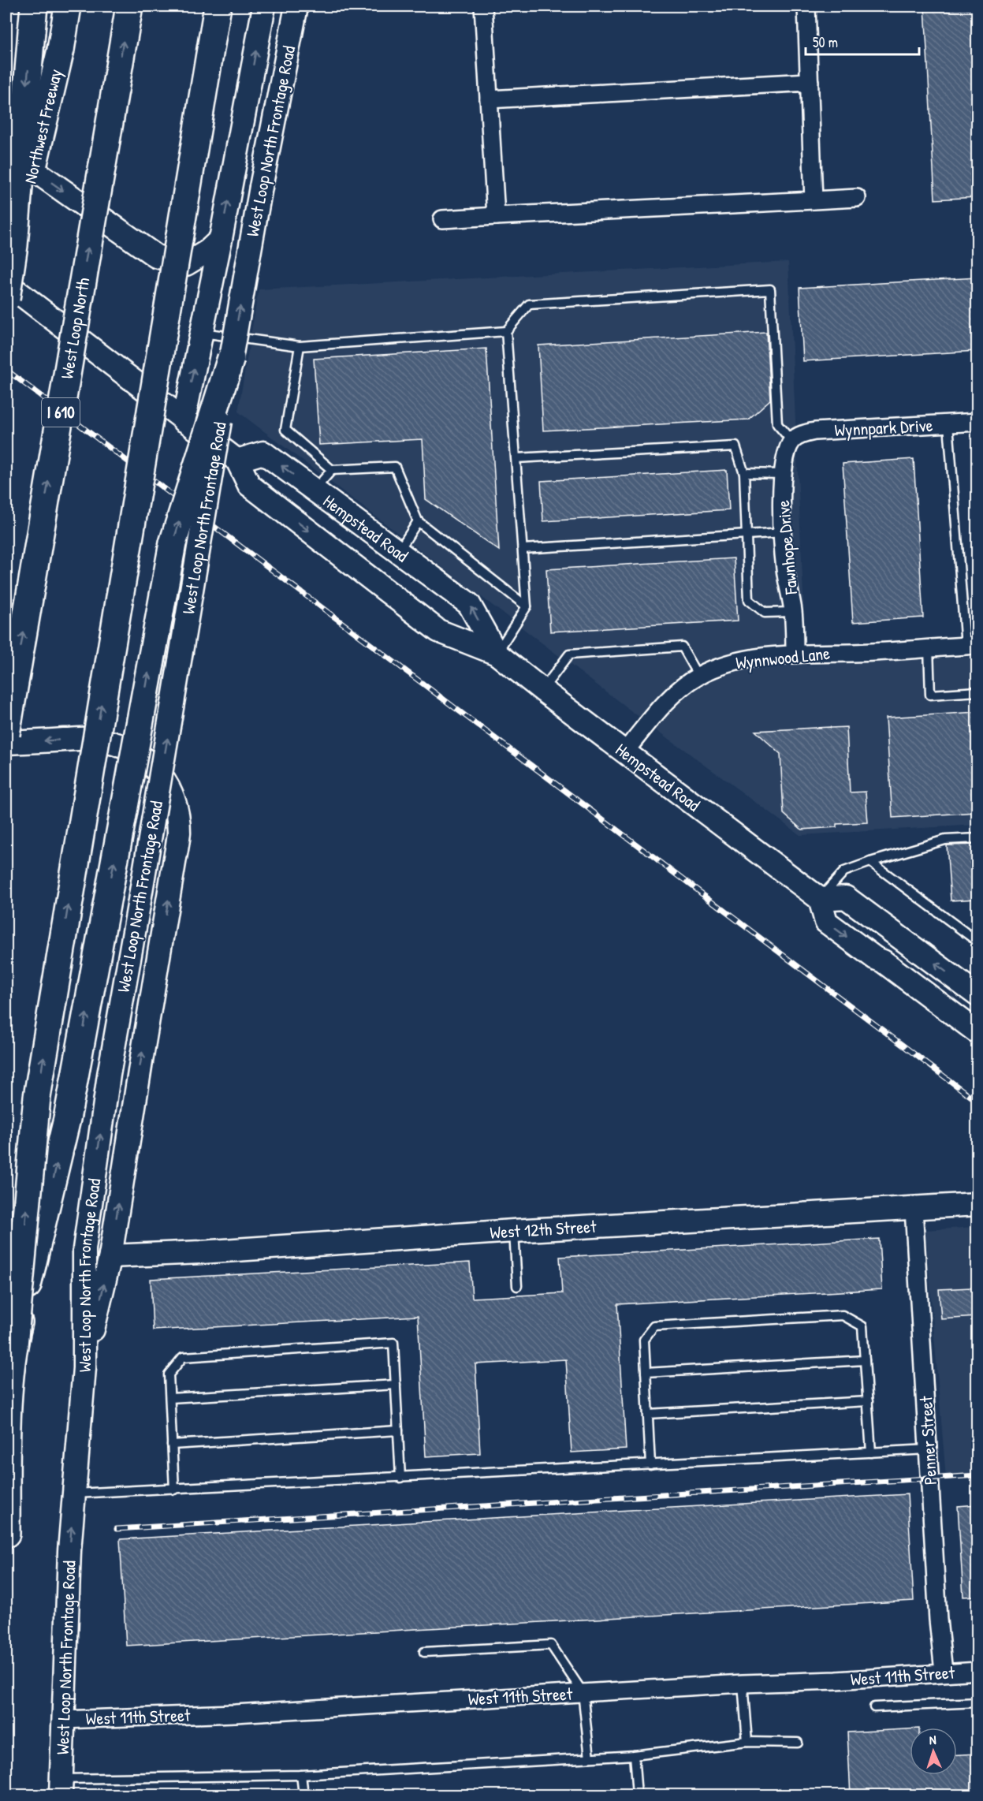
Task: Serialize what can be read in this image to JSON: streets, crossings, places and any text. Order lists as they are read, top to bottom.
{
  "streets": {
    "highway": ["Northwest Freeway", "West Loop North", "I 610"],
    "main road": ["West Loop North Frontage Road", "Hempstead Road", "West 12th Street"],
    "street": [
      "Wynnpark Drive",
      "Fawnhope Drive",
      "Wynnwood Lane",
      "Penner Street",
      "West 11th Street"
    ]
  },
  "crossings": [
    ["West Loop North Frontage Road", "West 11th Street"],
    ["Wynnpark Drive", "Fawnhope Drive"],
    ["Hempstead Road", "Wynnwood Lane"],
    ["Fawnhope Drive", "Wynnwood Lane"],
    ["West 12th Street", "Penner Street"],
    ["Penner Street", "West 11th Street"]
  ],
  "scale_bar": "50 m",
  "north": "top"
}
